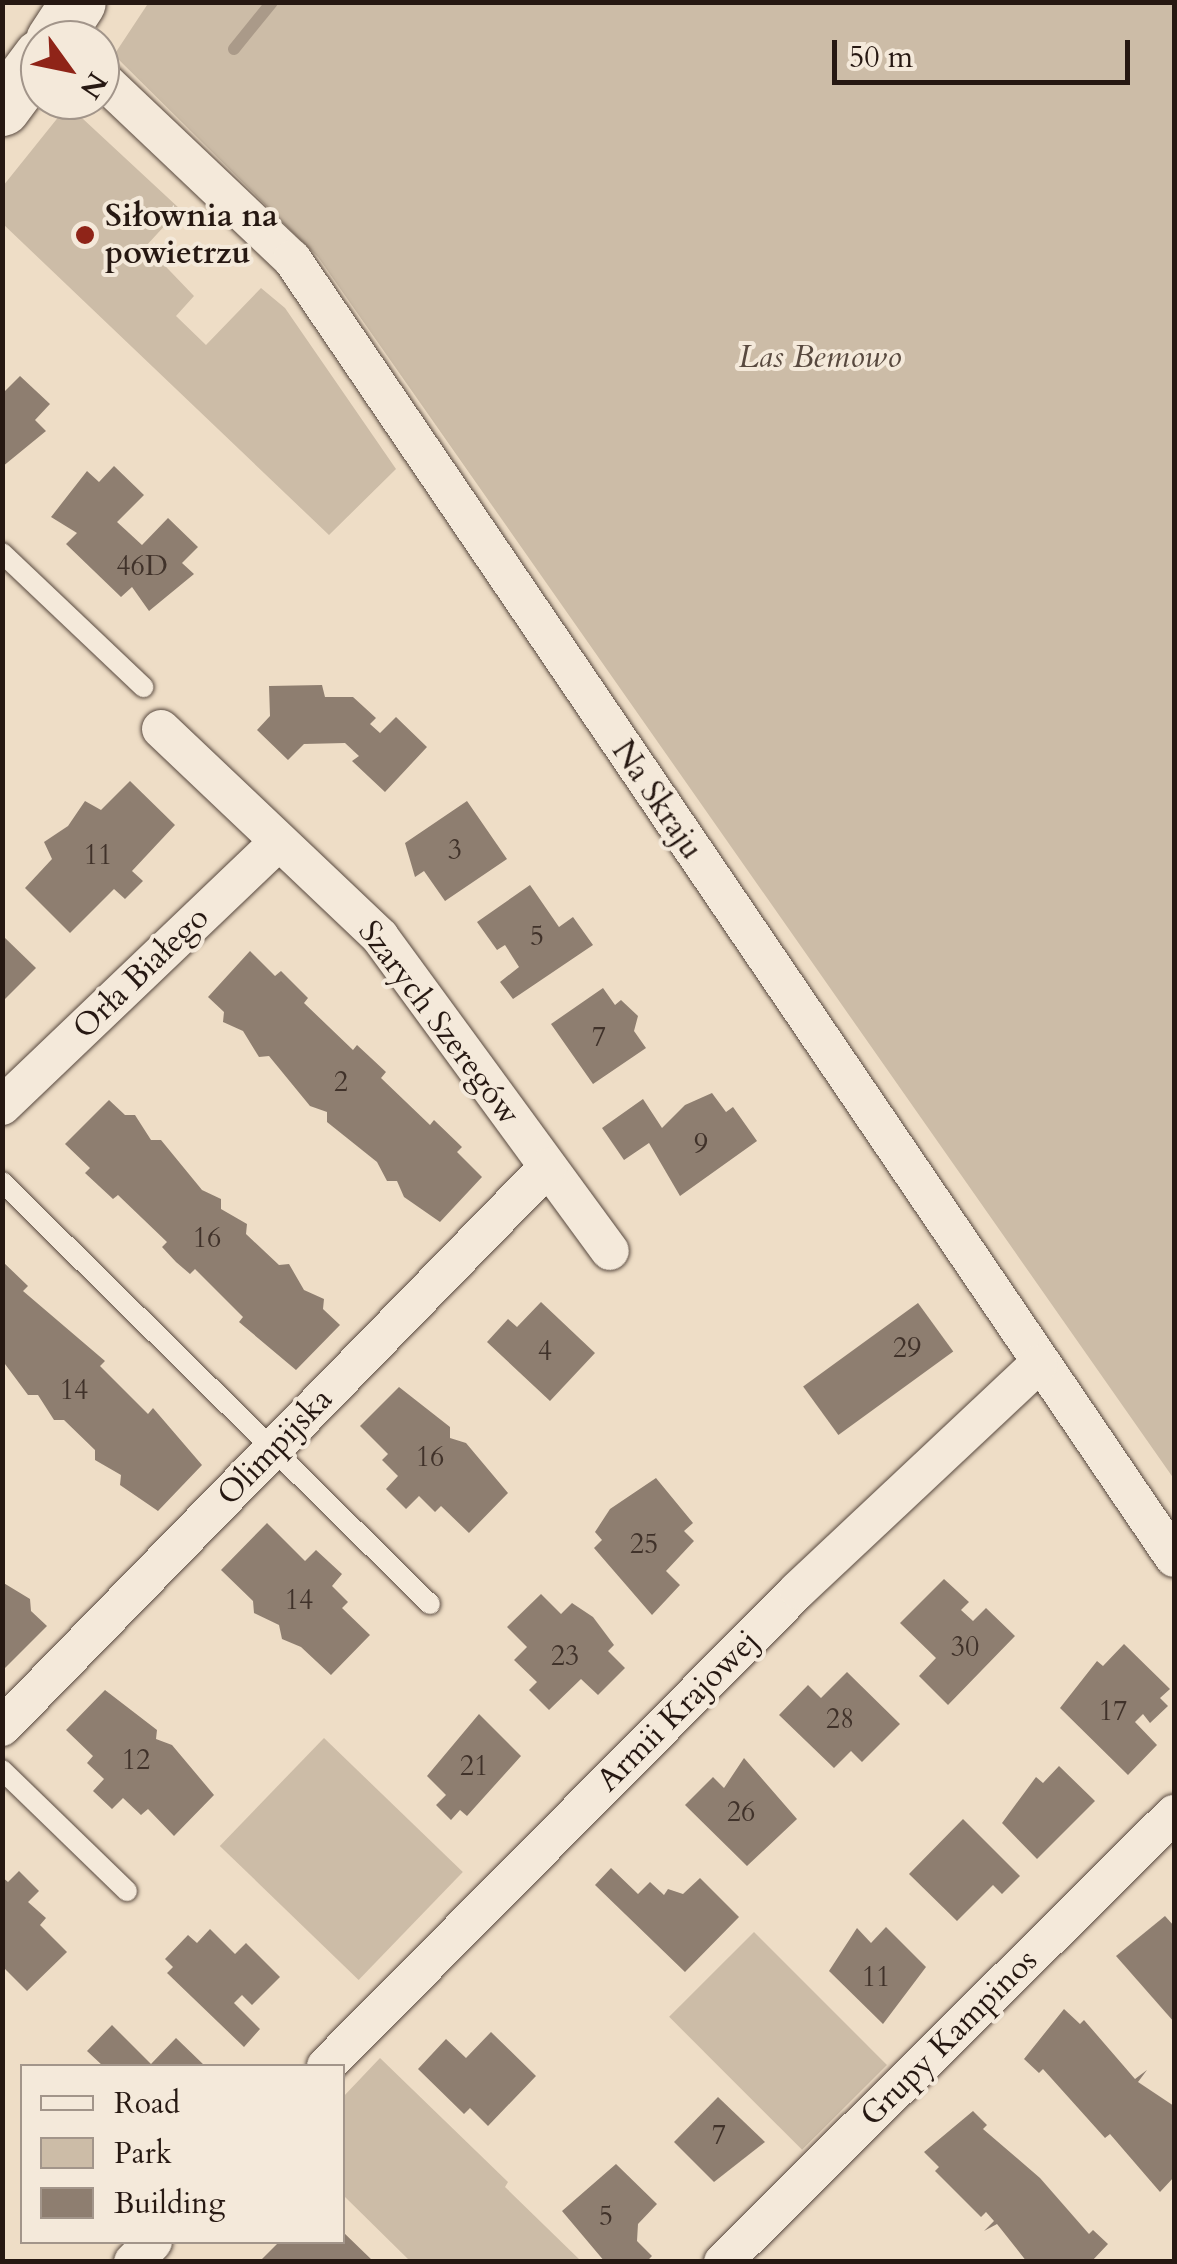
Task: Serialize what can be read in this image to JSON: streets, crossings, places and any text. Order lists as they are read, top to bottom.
{
  "streets": {
    "street": [
      "Na Skraju",
      "Orła Białego",
      "Szarych Szeregów",
      "Olimpijska",
      "Armii Krajowej",
      "Grupy Kampinos"
    ]
  },
  "crossings": [
    ["Na Skraju", "Armii Krajowej"],
    ["Orła Białego", "Szarych Szeregów"],
    ["Szarych Szeregów", "Olimpijska"]
  ],
  "parks": ["Las Bemowo"],
  "places": ["Siłownia na powietrzu"],
  "house_numbers": [
    "46D",
    "3",
    "11",
    "5",
    "7",
    "2",
    "9",
    "16",
    "29",
    "4",
    "14",
    "16",
    "25",
    "14",
    "30",
    "23",
    "17",
    "28",
    "12",
    "21",
    "26",
    "11",
    "7",
    "5"
  ],
  "legend": ["Road", "Park", "Building"],
  "scale_bar": "50 m",
  "north": "bottom right"
}
